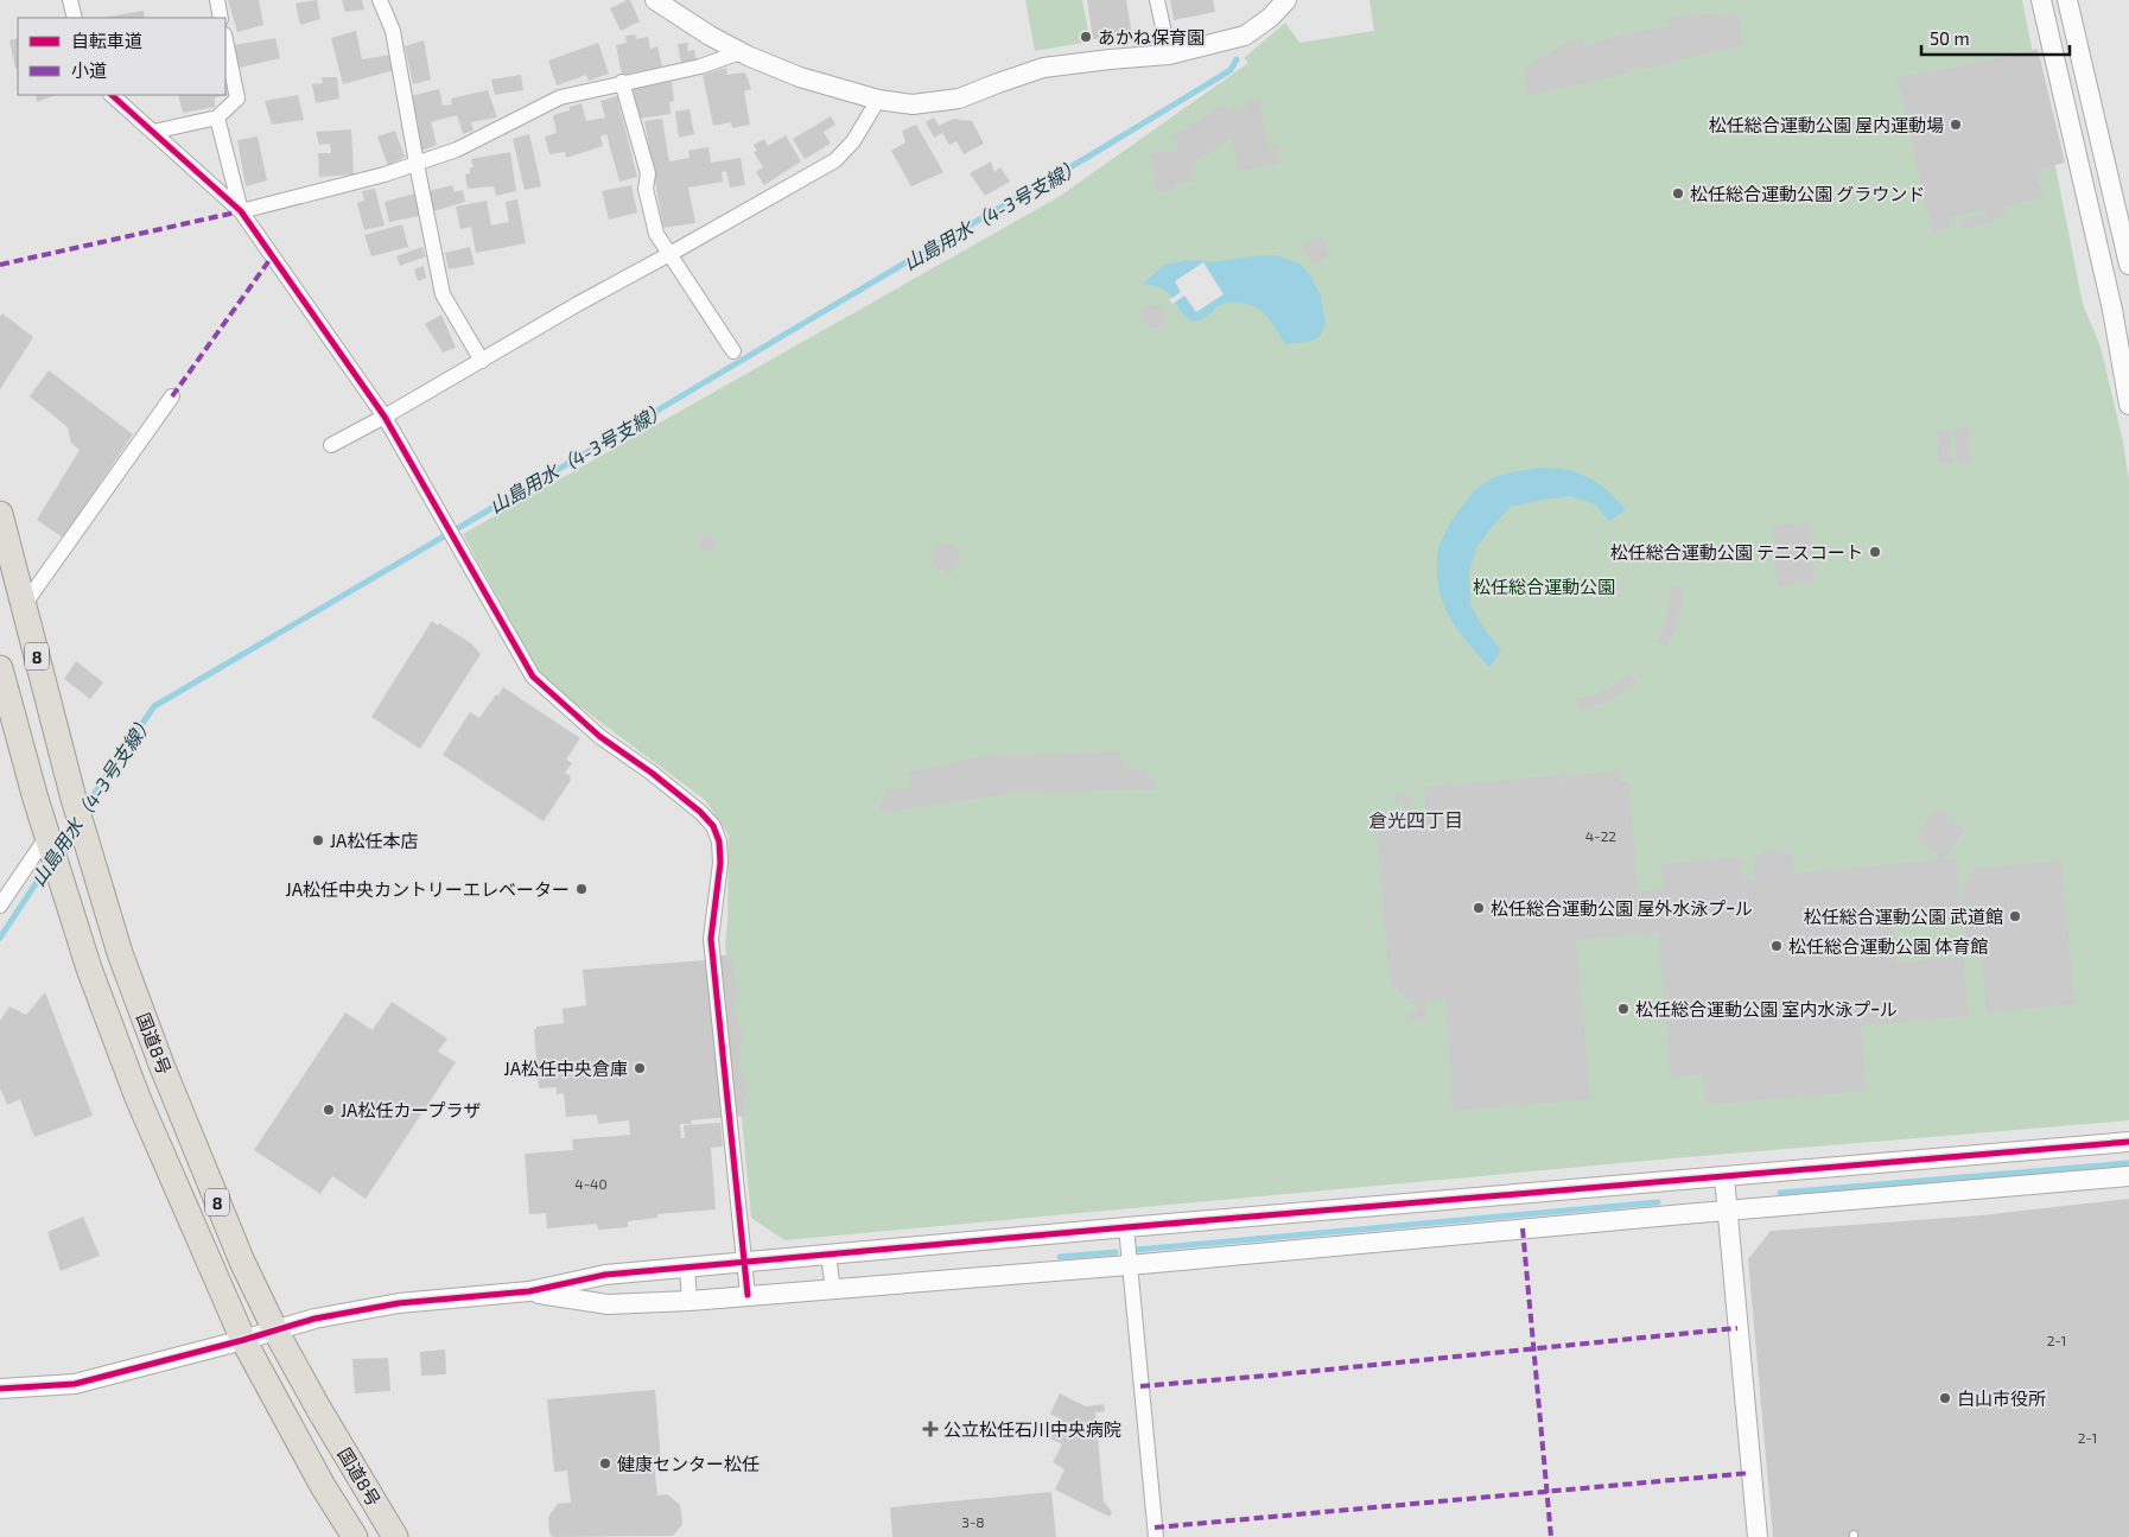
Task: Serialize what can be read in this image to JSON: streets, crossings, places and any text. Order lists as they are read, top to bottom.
{
  "streets": {
    "highway": ["8", "国道8号"]
  },
  "districts": ["倉光四丁目"],
  "water": ["山島用水（4-3号支線）"],
  "parks": ["松任総合運動公園"],
  "places": {
    "other": [
      "あかね保育園",
      "松任総合運動公園 屋内運動場",
      "松任総合運動公園 グラウンド",
      "松任総合運動公園 テニスコート",
      "JA松任本店",
      "JA松任中央カントリーエレベーター",
      "松任総合運動公園 屋外水泳プｰル",
      "松任総合運動公園 武道館",
      "松任総合運動公園 体育館",
      "松任総合運動公園 室内水泳プｰル",
      "JA松任中央倉庫",
      "JA松任カープラザ",
      "白山市役所",
      "健康センター松任"
    ],
    "health": ["公立松任石川中央病院"]
  },
  "house_numbers": [
    "4-22",
    "4-40",
    "2-1",
    "2-1",
    "3-8"
  ],
  "legend": ["自転車道", "小道"],
  "scale_bar": "50 m"
}
